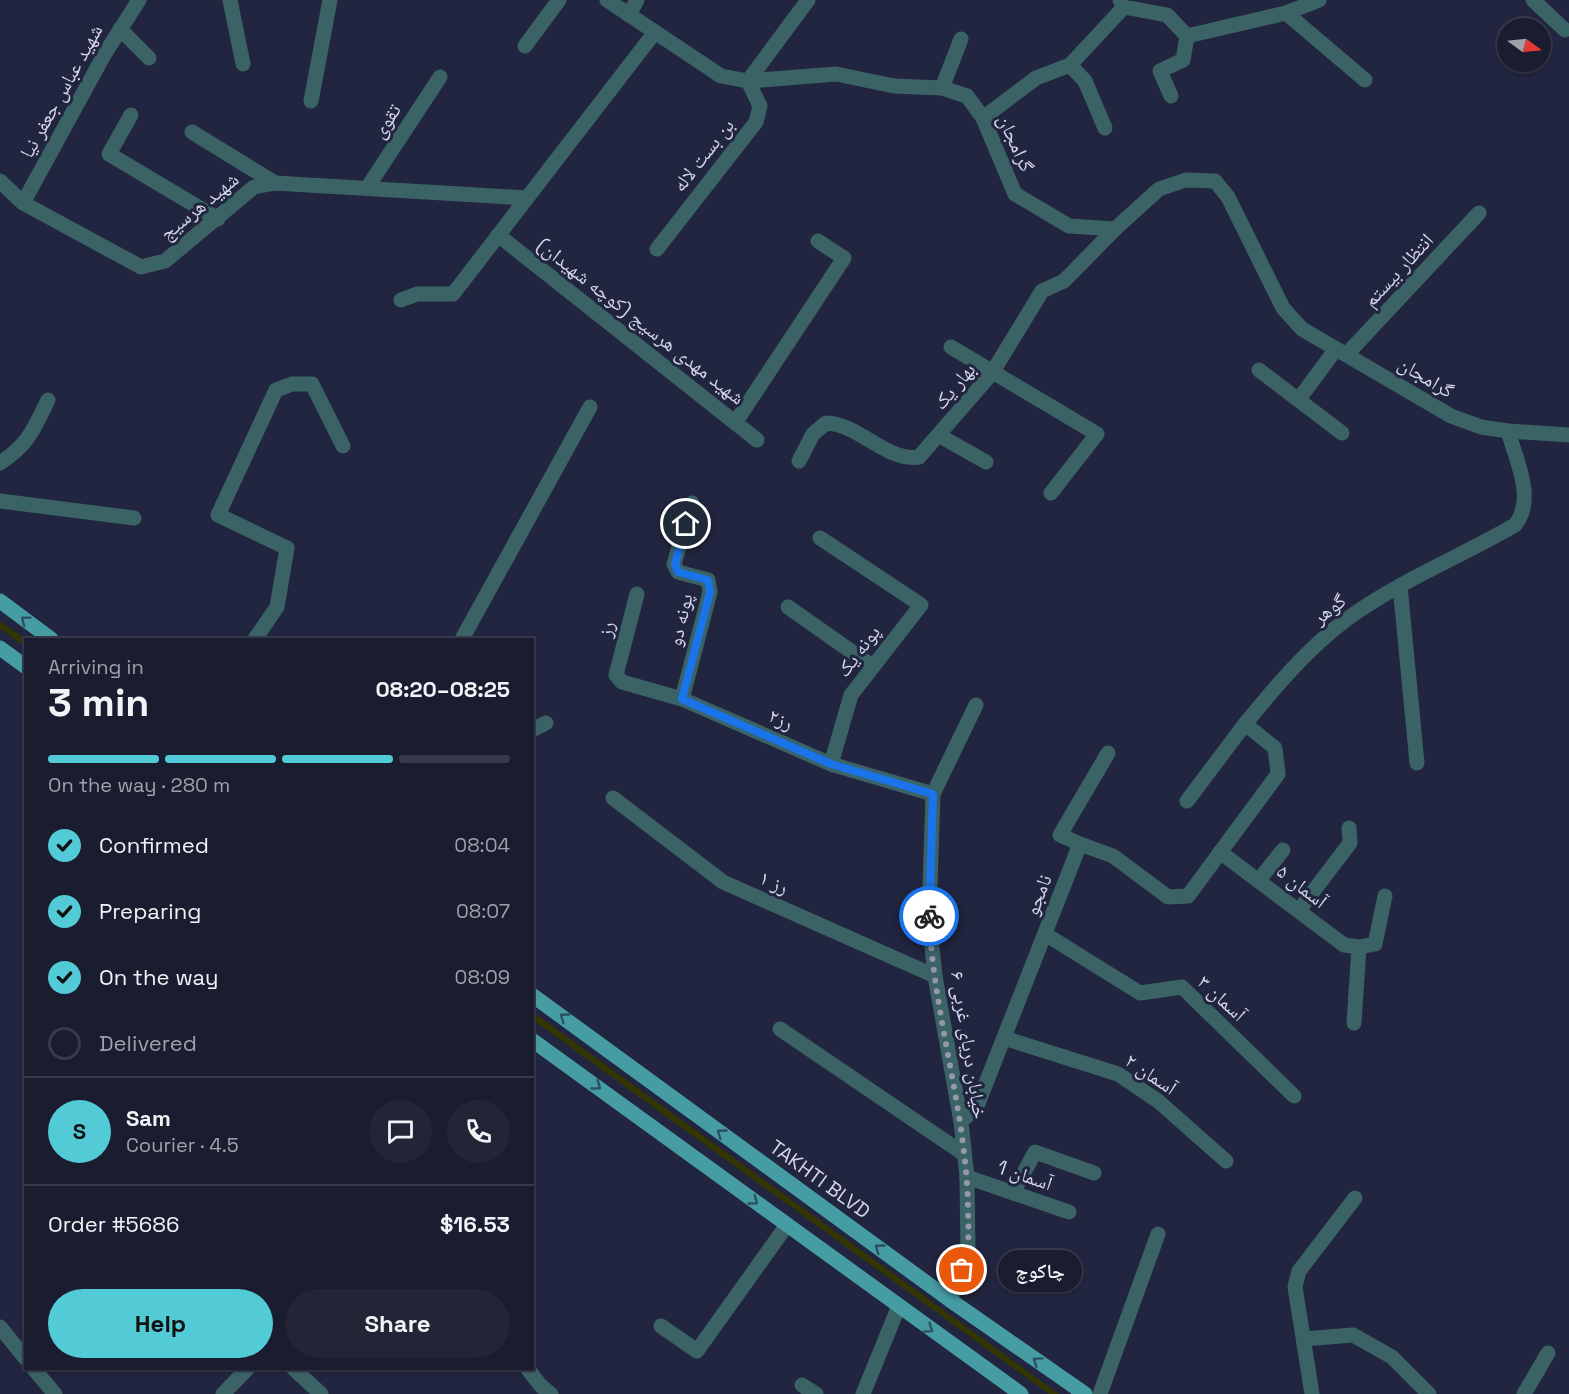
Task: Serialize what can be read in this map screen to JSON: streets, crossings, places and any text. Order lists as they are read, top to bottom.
{
  "streets": {
    "main road": ["TAKHTI BLVD"],
    "street": [
      "شهید عباس جعفر نیا",
      "تقوی",
      "گرامجان",
      "بن بست لاله",
      "شهید هرسیج",
      "انتظار بیستم",
      "شهید مهدی هرسیج (کوچه شهیدان)",
      "بهار یک",
      "گوهر",
      "پونه دو",
      "رز",
      "پونه یک",
      "رز۲",
      "رز ۱",
      "آسمان ۵",
      "نامجو",
      "آسمان ۳",
      "خیابان دریای غربی ۶",
      "آسمان ۲",
      "آسمان 1"
    ]
  },
  "crossings": [
    ["شهید عباس جعفر نیا", "شهید هرسیج"],
    ["تقوی", "شهید هرسیج"],
    ["گرامجان", "بن بست لاله"],
    ["گرامجان", "انتظار بیستم"],
    ["گرامجان", "بهار یک"],
    ["گرامجان", "گوهر"],
    ["پونه دو", "رز۲"],
    ["رز", "رز۲"],
    ["پونه یک", "رز۲"],
    ["رز۲", "خیابان دریای غربی ۶"],
    ["رز ۱", "خیابان دریای غربی ۶"],
    ["نامجو", "آسمان ۳"],
    ["نامجو", "خیابان دریای غربی ۶"],
    ["نامجو", "آسمان ۲"],
    ["خیابان دریای غربی ۶", "آسمان 1"],
    ["خیابان دریای غربی ۶", "TAKHTI BLVD"]
  ],
  "places": ["چاکوچ"],
  "north": "right",
  "page": {
    "heading": ["3 min", "Arriving in", "08:20–08:25"],
    "panel": [
      "Sam",
      "Courier · 4.5",
      "Order #5686",
      "$16.53"
    ],
    "bar": "On the way · 280 m",
    "list": [
      ["Confirmed", "08:04"],
      ["Preparing", "08:07"],
      ["On the way", "08:09"],
      "Delivered"
    ],
    "round": "S",
    "bubble": "چاکوچ",
    "buttons": ["Help", "Share"]
  }
}
